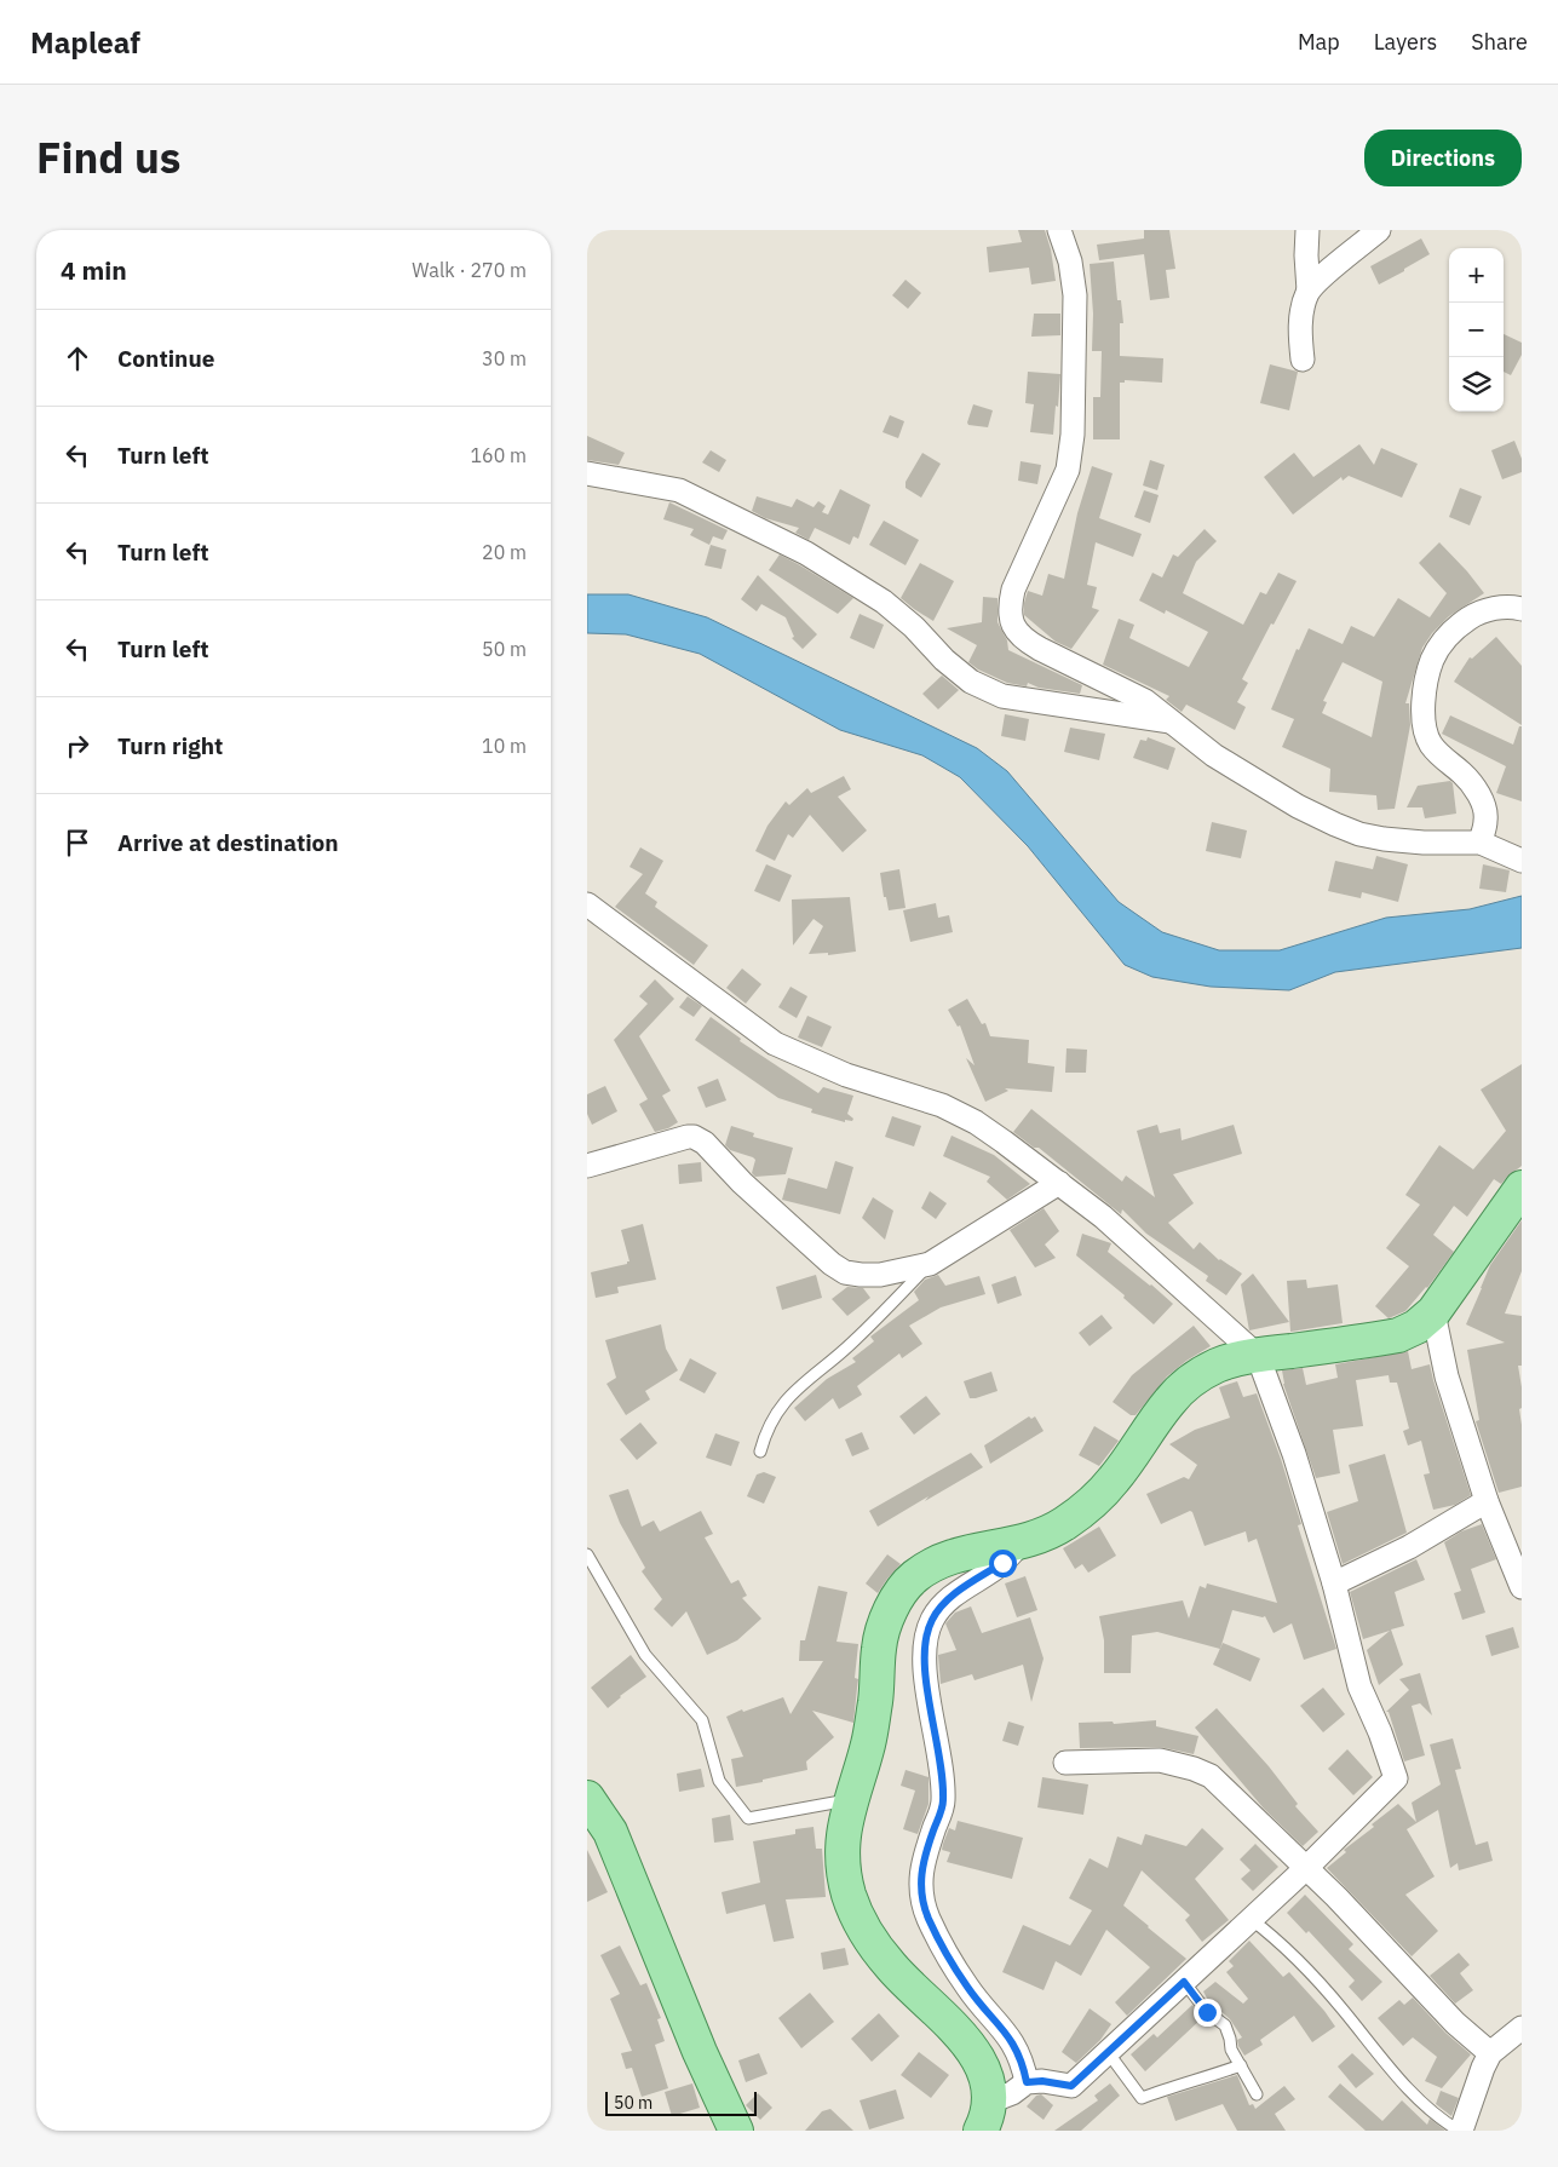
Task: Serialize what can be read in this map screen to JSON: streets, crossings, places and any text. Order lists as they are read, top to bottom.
{
  "scale_bar": "50 m",
  "page": {
    "header": "Mapleaf",
    "nav": ["Map", "Layers", "Share"],
    "title": "Find us",
    "buttons": "Directions",
    "heading": ["4 min", "Walk · 270 m"],
    "map_buttons": ["+", "−"],
    "list": [
      ["Continue", "30 m"],
      ["Turn left", "160 m"],
      ["Turn left", "20 m"],
      ["Turn left", "50 m"],
      ["Turn right", "10 m"],
      "Arrive at destination"
    ],
    "scale": "50 m"
  }
}
